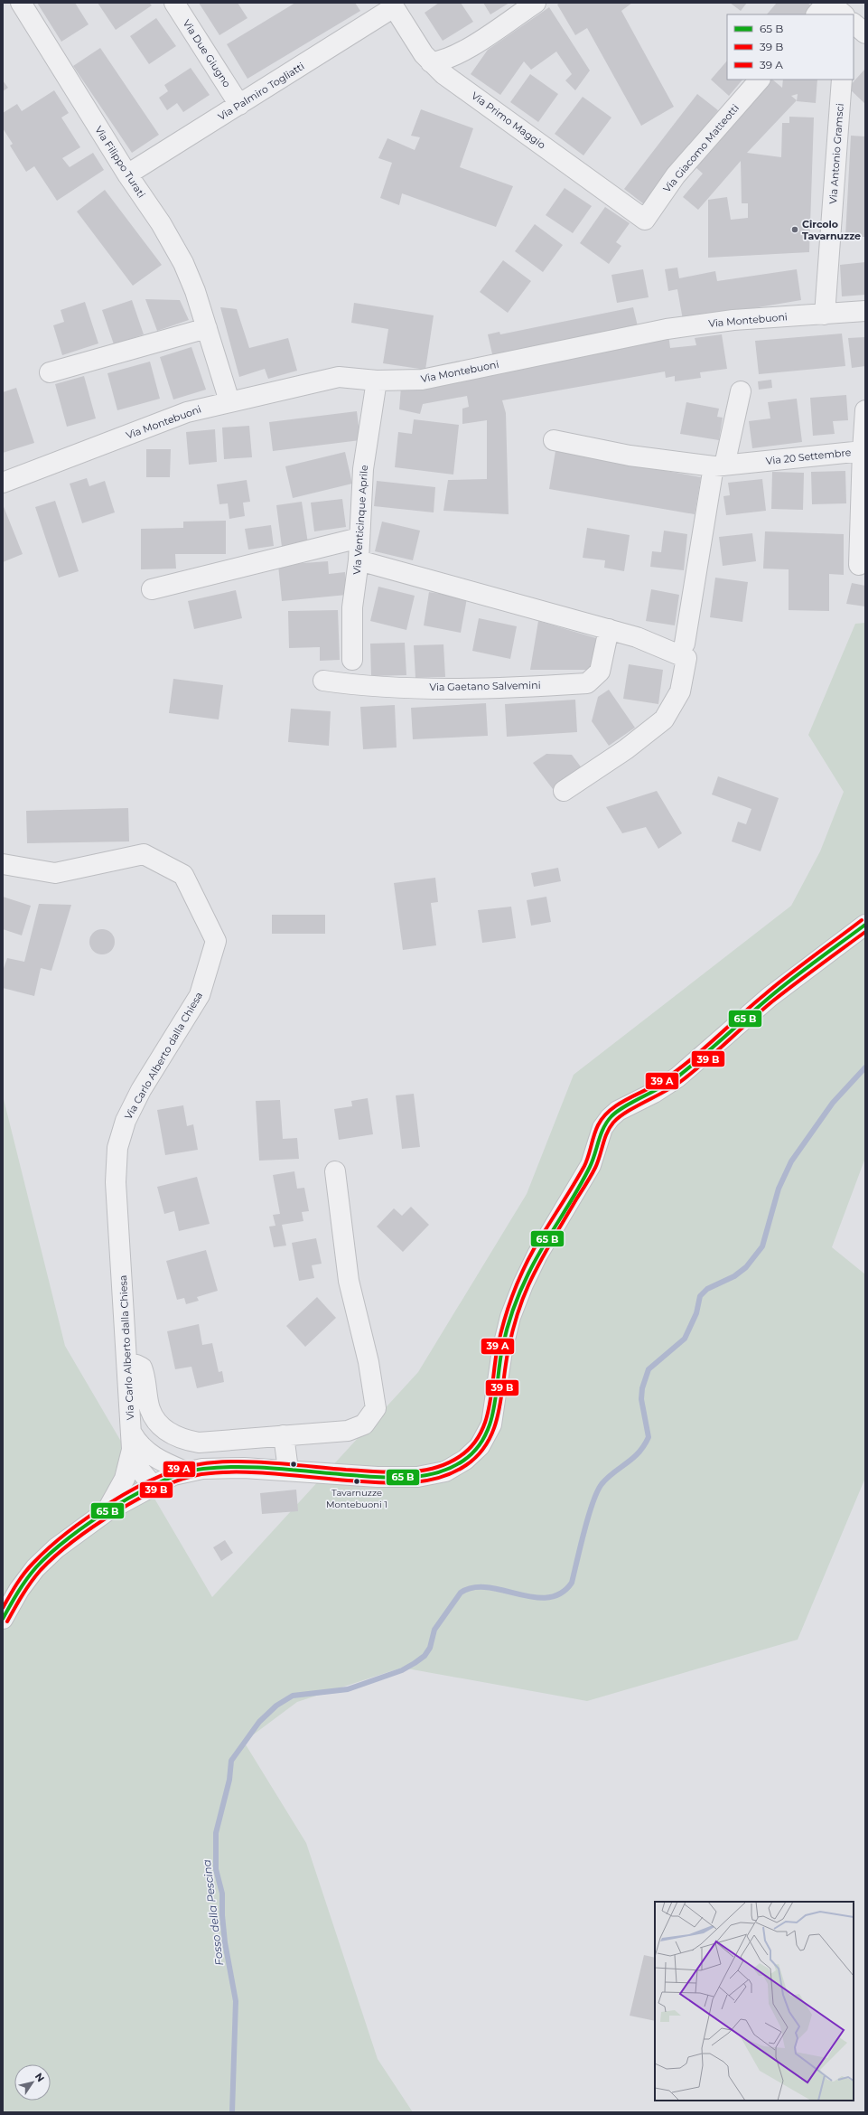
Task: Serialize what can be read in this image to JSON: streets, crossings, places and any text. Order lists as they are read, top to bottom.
{
  "streets": {
    "street": [
      "Via Due Giugno",
      "Via Palmiro Togliatti",
      "Via Primo Maggio",
      "Via Giacomo Matteotti",
      "Via Antonio Gramsci",
      "Via Filippo Turati",
      "Via Montebuoni",
      "Via 20 Settembre",
      "Via Venticinque Aprile",
      "Via Gaetano Salvemini",
      "Via Carlo Alberto dalla Chiesa"
    ]
  },
  "crossings": [
    ["Via Due Giugno", "Via Palmiro Togliatti"],
    ["Via Palmiro Togliatti", "Via Primo Maggio"],
    ["Via Palmiro Togliatti", "Via Filippo Turati"],
    ["Via Primo Maggio", "Via Giacomo Matteotti"],
    ["Via Antonio Gramsci", "Via Montebuoni"],
    ["Via Filippo Turati", "Via Montebuoni"],
    ["Via Montebuoni", "Via Venticinque Aprile"]
  ],
  "water": ["Fosso della Pescina"],
  "places": ["Circolo Tavarnuzze", "Tavarnuzze Montebuoni 1"],
  "legend": ["65 B", "39 B", "39 A"],
  "north": "top right"
}
